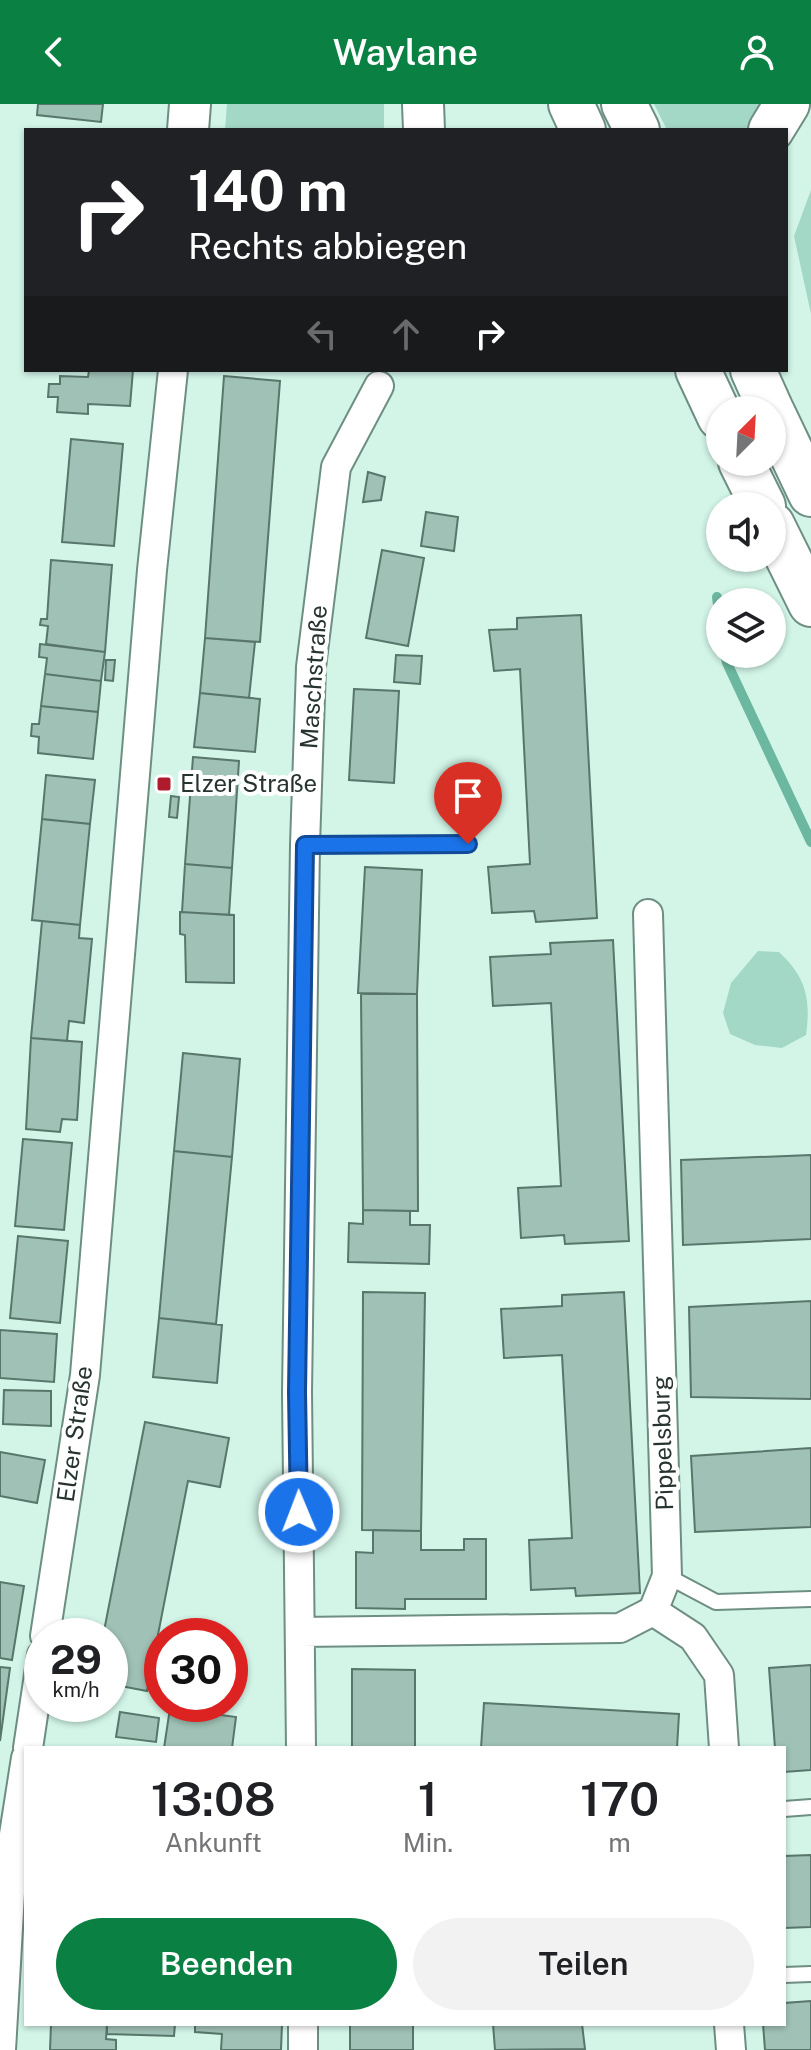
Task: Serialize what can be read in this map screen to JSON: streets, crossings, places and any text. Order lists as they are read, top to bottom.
{
  "streets": {
    "street": ["Maschstraße", "Elzer Straße", "Pippelsburg"]
  },
  "places": {
    "transit": ["Elzer Straße"]
  },
  "north": "top right",
  "page": {
    "header": "Waylane",
    "turn": ["140 m", "Rechts abbiegen"],
    "speed": "29 km/h",
    "limit": "30",
    "eta": [
      "13:08",
      "Ankunft",
      "1",
      "Min.",
      "170",
      "m"
    ],
    "buttons": ["Beenden", "Teilen"]
  }
}
